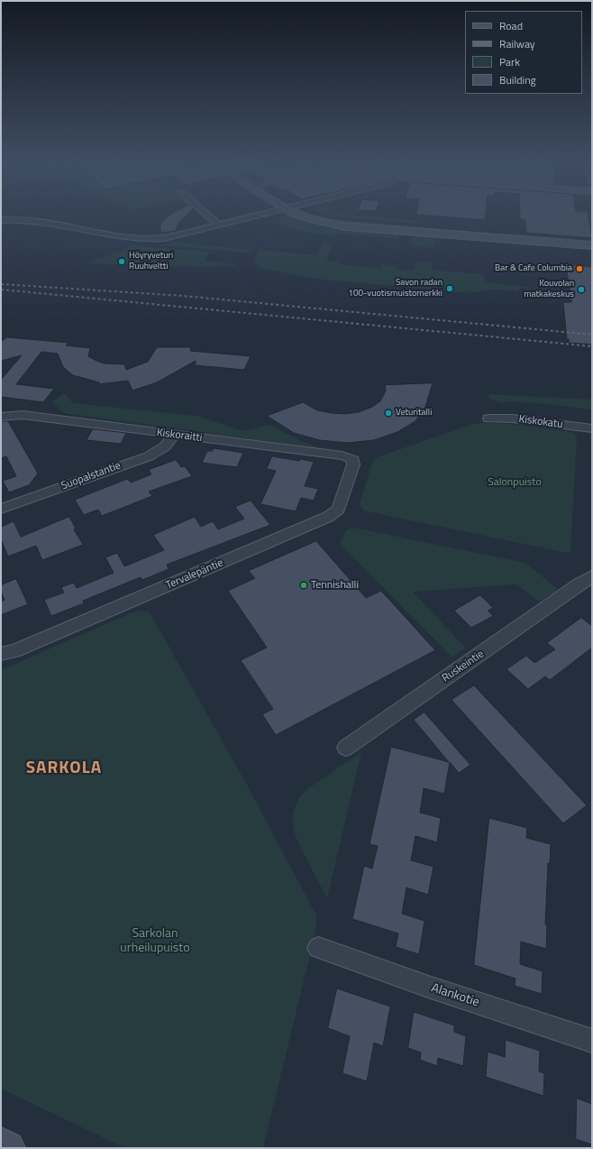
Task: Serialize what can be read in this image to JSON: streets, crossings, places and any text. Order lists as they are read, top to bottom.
{
  "streets": {
    "street": [
      "Kiskokatu",
      "Kiskoraitti",
      "Suopalstantie",
      "Tervalepäntie",
      "Ruskeintie",
      "Alankotie"
    ]
  },
  "crossings": [
    ["Kiskoraitti", "Suopalstantie"],
    ["Kiskoraitti", "Tervalepäntie"]
  ],
  "districts": ["SARKOLA"],
  "parks": ["Salonpuisto", "Sarkolan urheilupuisto"],
  "places": [
    "Höyryveturi Ruuhveltti",
    "Bar & Cafe Columbia",
    "Savon radan 100-vuotismuistomerkki",
    "Kouvolan matkakeskus",
    "Veturitalli",
    "Tennishalli"
  ],
  "legend": [
    "Road",
    "Railway",
    "Park",
    "Building"
  ]
}
